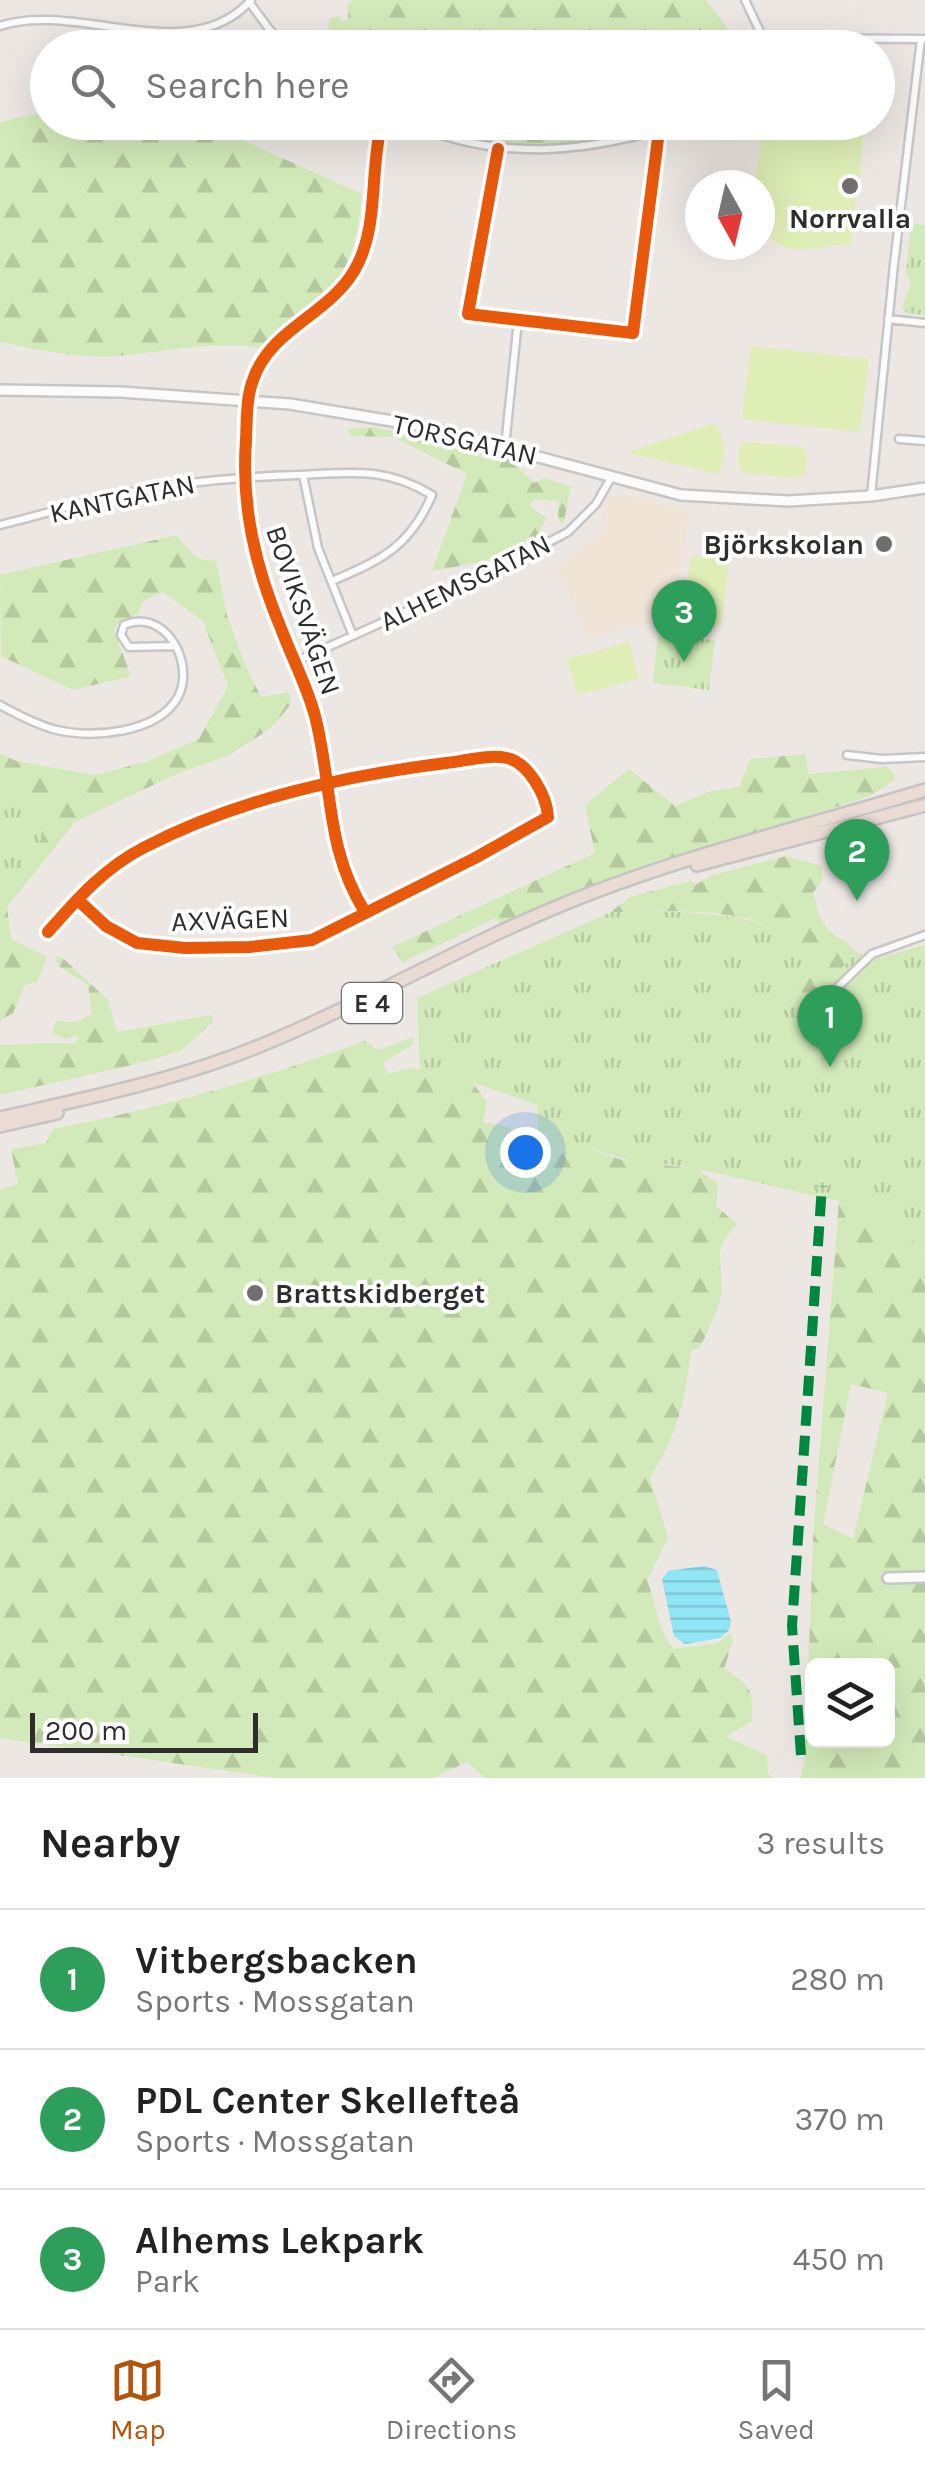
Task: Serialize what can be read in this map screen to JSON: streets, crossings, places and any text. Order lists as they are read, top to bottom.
{
  "streets": {
    "highway": ["E 4"],
    "main road": ["TORSGATAN"],
    "street": [
      "KANTGATAN",
      "ALHEMSGATAN",
      "BOVIKSVÄGEN",
      "AXVÄGEN"
    ]
  },
  "crossings": [
    ["TORSGATAN", "ALHEMSGATAN"],
    ["TORSGATAN", "BOVIKSVÄGEN"],
    ["KANTGATAN", "BOVIKSVÄGEN"],
    ["ALHEMSGATAN", "BOVIKSVÄGEN"],
    ["BOVIKSVÄGEN", "AXVÄGEN"]
  ],
  "places": ["Norrvalla", "Björkskolan", "Brattskidberget"],
  "scale_bar": "200 m",
  "north": "bottom",
  "page": {
    "search": "Search here",
    "pins": ["3", "2", "1"],
    "scale": "200 m",
    "heading": ["Nearby", "3 results"],
    "list": [
      {
        "mark": "1",
        "name": "Vitbergsbacken",
        "note": "Sports · Mossgatan",
        "value": "280 m"
      },
      {
        "mark": "2",
        "name": "PDL Center Skellefteå",
        "note": "Sports · Mossgatan",
        "value": "370 m"
      },
      {
        "mark": "3",
        "name": "Alhems Lekpark",
        "note": "Park",
        "value": "450 m"
      }
    ],
    "nav": ["Map", "Directions", "Saved"]
  }
}
